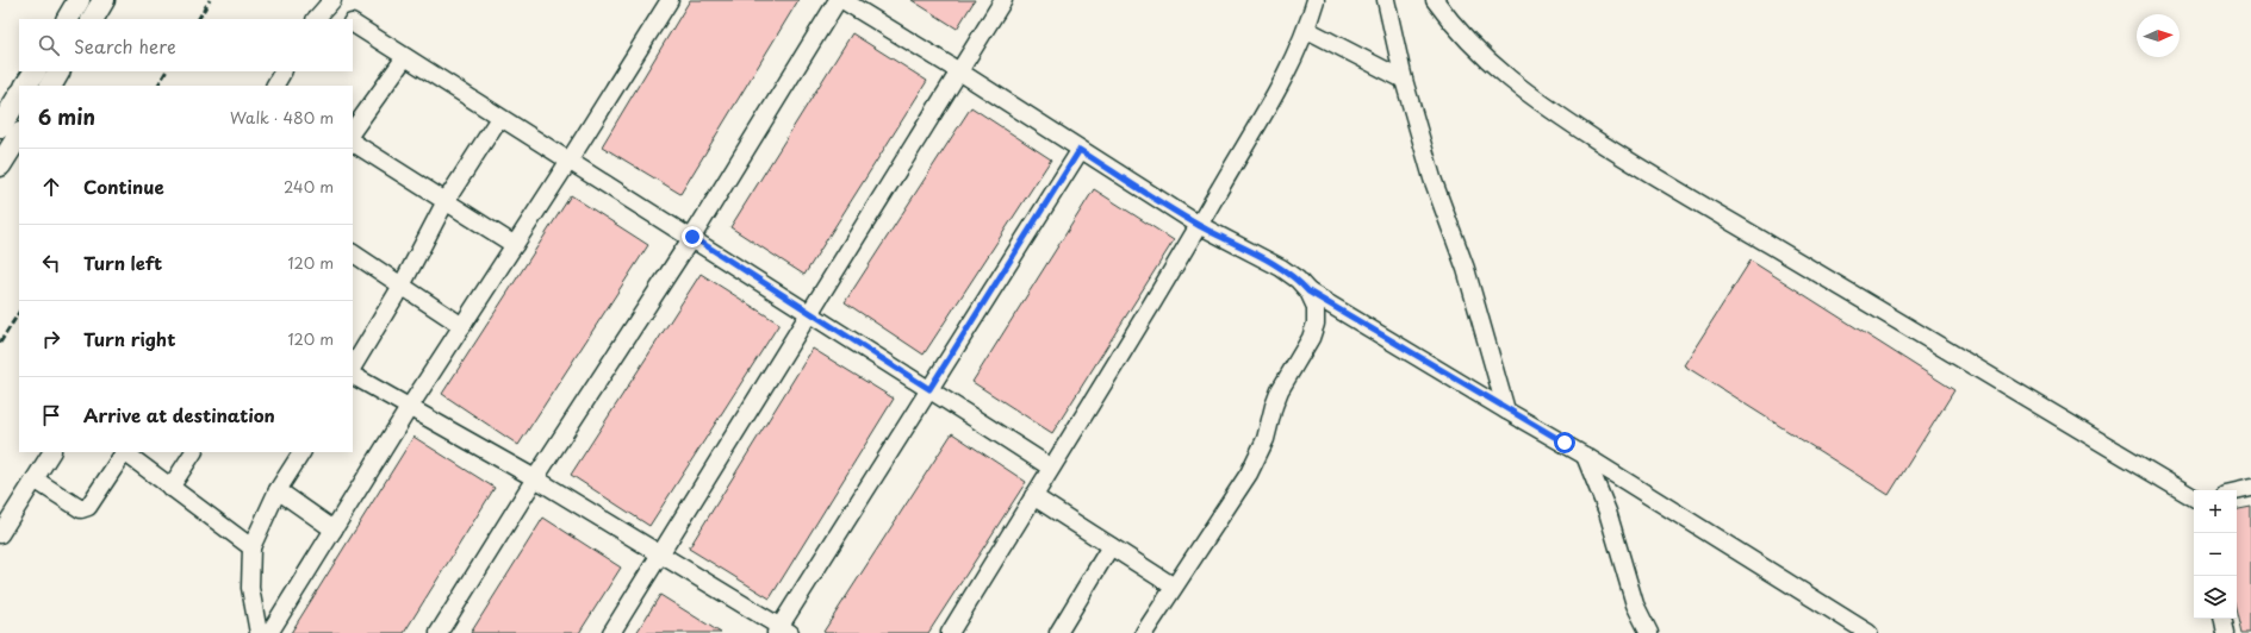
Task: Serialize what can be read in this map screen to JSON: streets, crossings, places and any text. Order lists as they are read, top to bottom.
{
  "north": "right",
  "page": {
    "search": "Search here",
    "heading": ["6 min", "Walk · 480 m"],
    "list": [
      ["Continue", "240 m"],
      ["Turn left", "120 m"],
      ["Turn right", "120 m"],
      "Arrive at destination"
    ],
    "map_buttons": ["+", "−"]
  }
}
